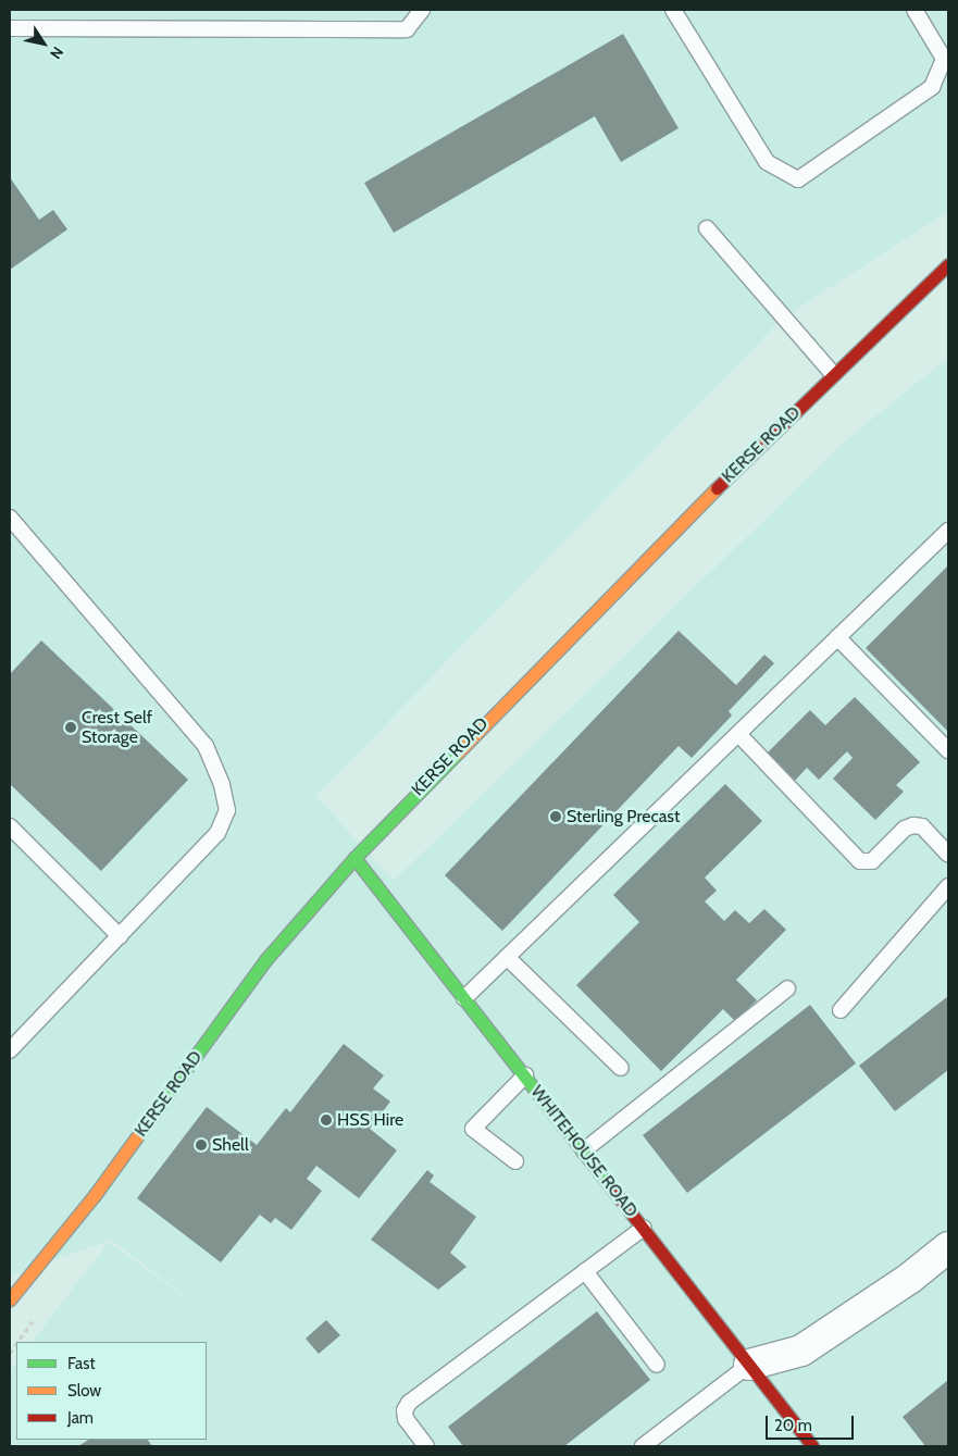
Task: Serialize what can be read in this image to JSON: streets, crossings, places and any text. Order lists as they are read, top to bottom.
{
  "streets": {
    "main road": ["KERSE ROAD", "WHITEHOUSE ROAD"]
  },
  "crossings": [
    ["KERSE ROAD", "WHITEHOUSE ROAD"]
  ],
  "places": [
    "Crest Self Storage",
    "Sterling Precast",
    "HSS Hire",
    "Shell"
  ],
  "legend": ["Fast", "Slow", "Jam"],
  "scale_bar": "20 m",
  "north": "bottom right"
}
